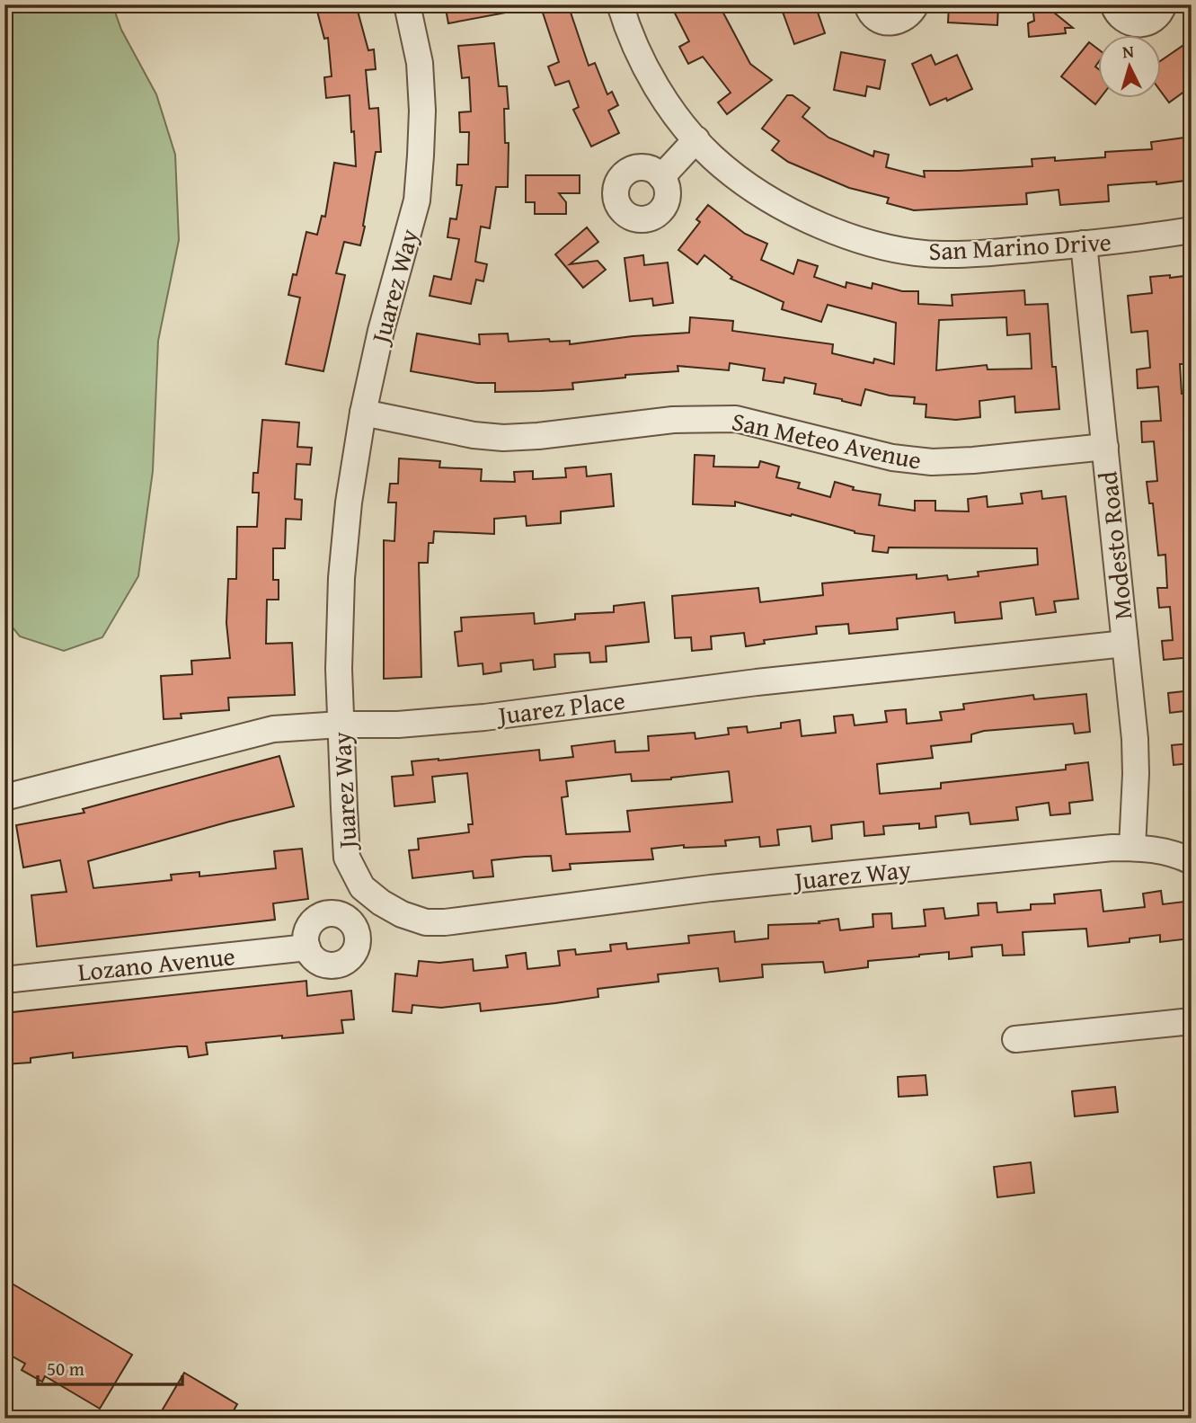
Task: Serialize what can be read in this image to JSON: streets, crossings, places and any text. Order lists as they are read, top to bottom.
{
  "streets": {
    "street": [
      "San Marino Drive",
      "Juarez Way",
      "San Meteo Avenue",
      "Modesto Road",
      "Juarez Place",
      "Lozano Avenue"
    ]
  },
  "crossings": [
    ["San Marino Drive", "Modesto Road"],
    ["Juarez Way", "San Meteo Avenue"],
    ["Juarez Way", "Modesto Road"],
    ["Juarez Way", "Juarez Place"],
    ["San Meteo Avenue", "Modesto Road"],
    ["Modesto Road", "Juarez Place"]
  ],
  "scale_bar": "50 m",
  "north": "top"
}
